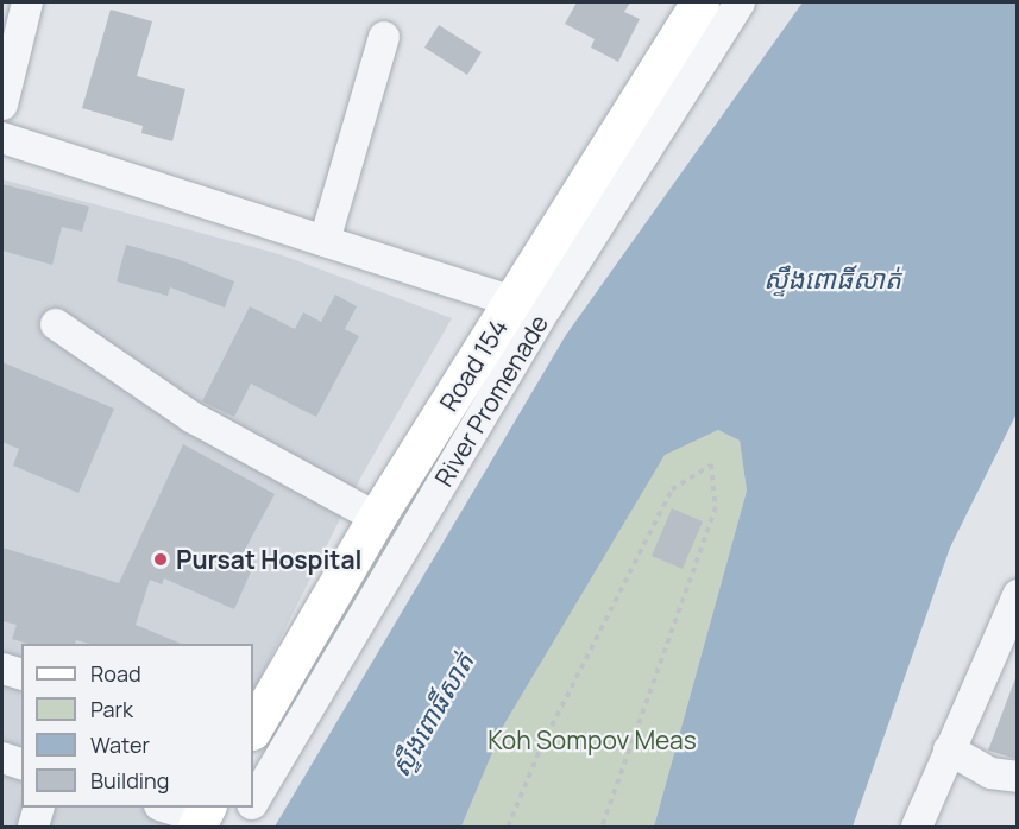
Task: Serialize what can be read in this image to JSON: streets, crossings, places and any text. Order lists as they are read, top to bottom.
{
  "streets": {
    "main road": ["Road 154"],
    "street": ["River Promenade"]
  },
  "water": ["ស្ទឹងពោធិ៍សាត់"],
  "parks": ["Koh Sompov Meas"],
  "places": ["Pursat Hospital"],
  "legend": [
    "Road",
    "Park",
    "Water",
    "Building"
  ]
}
